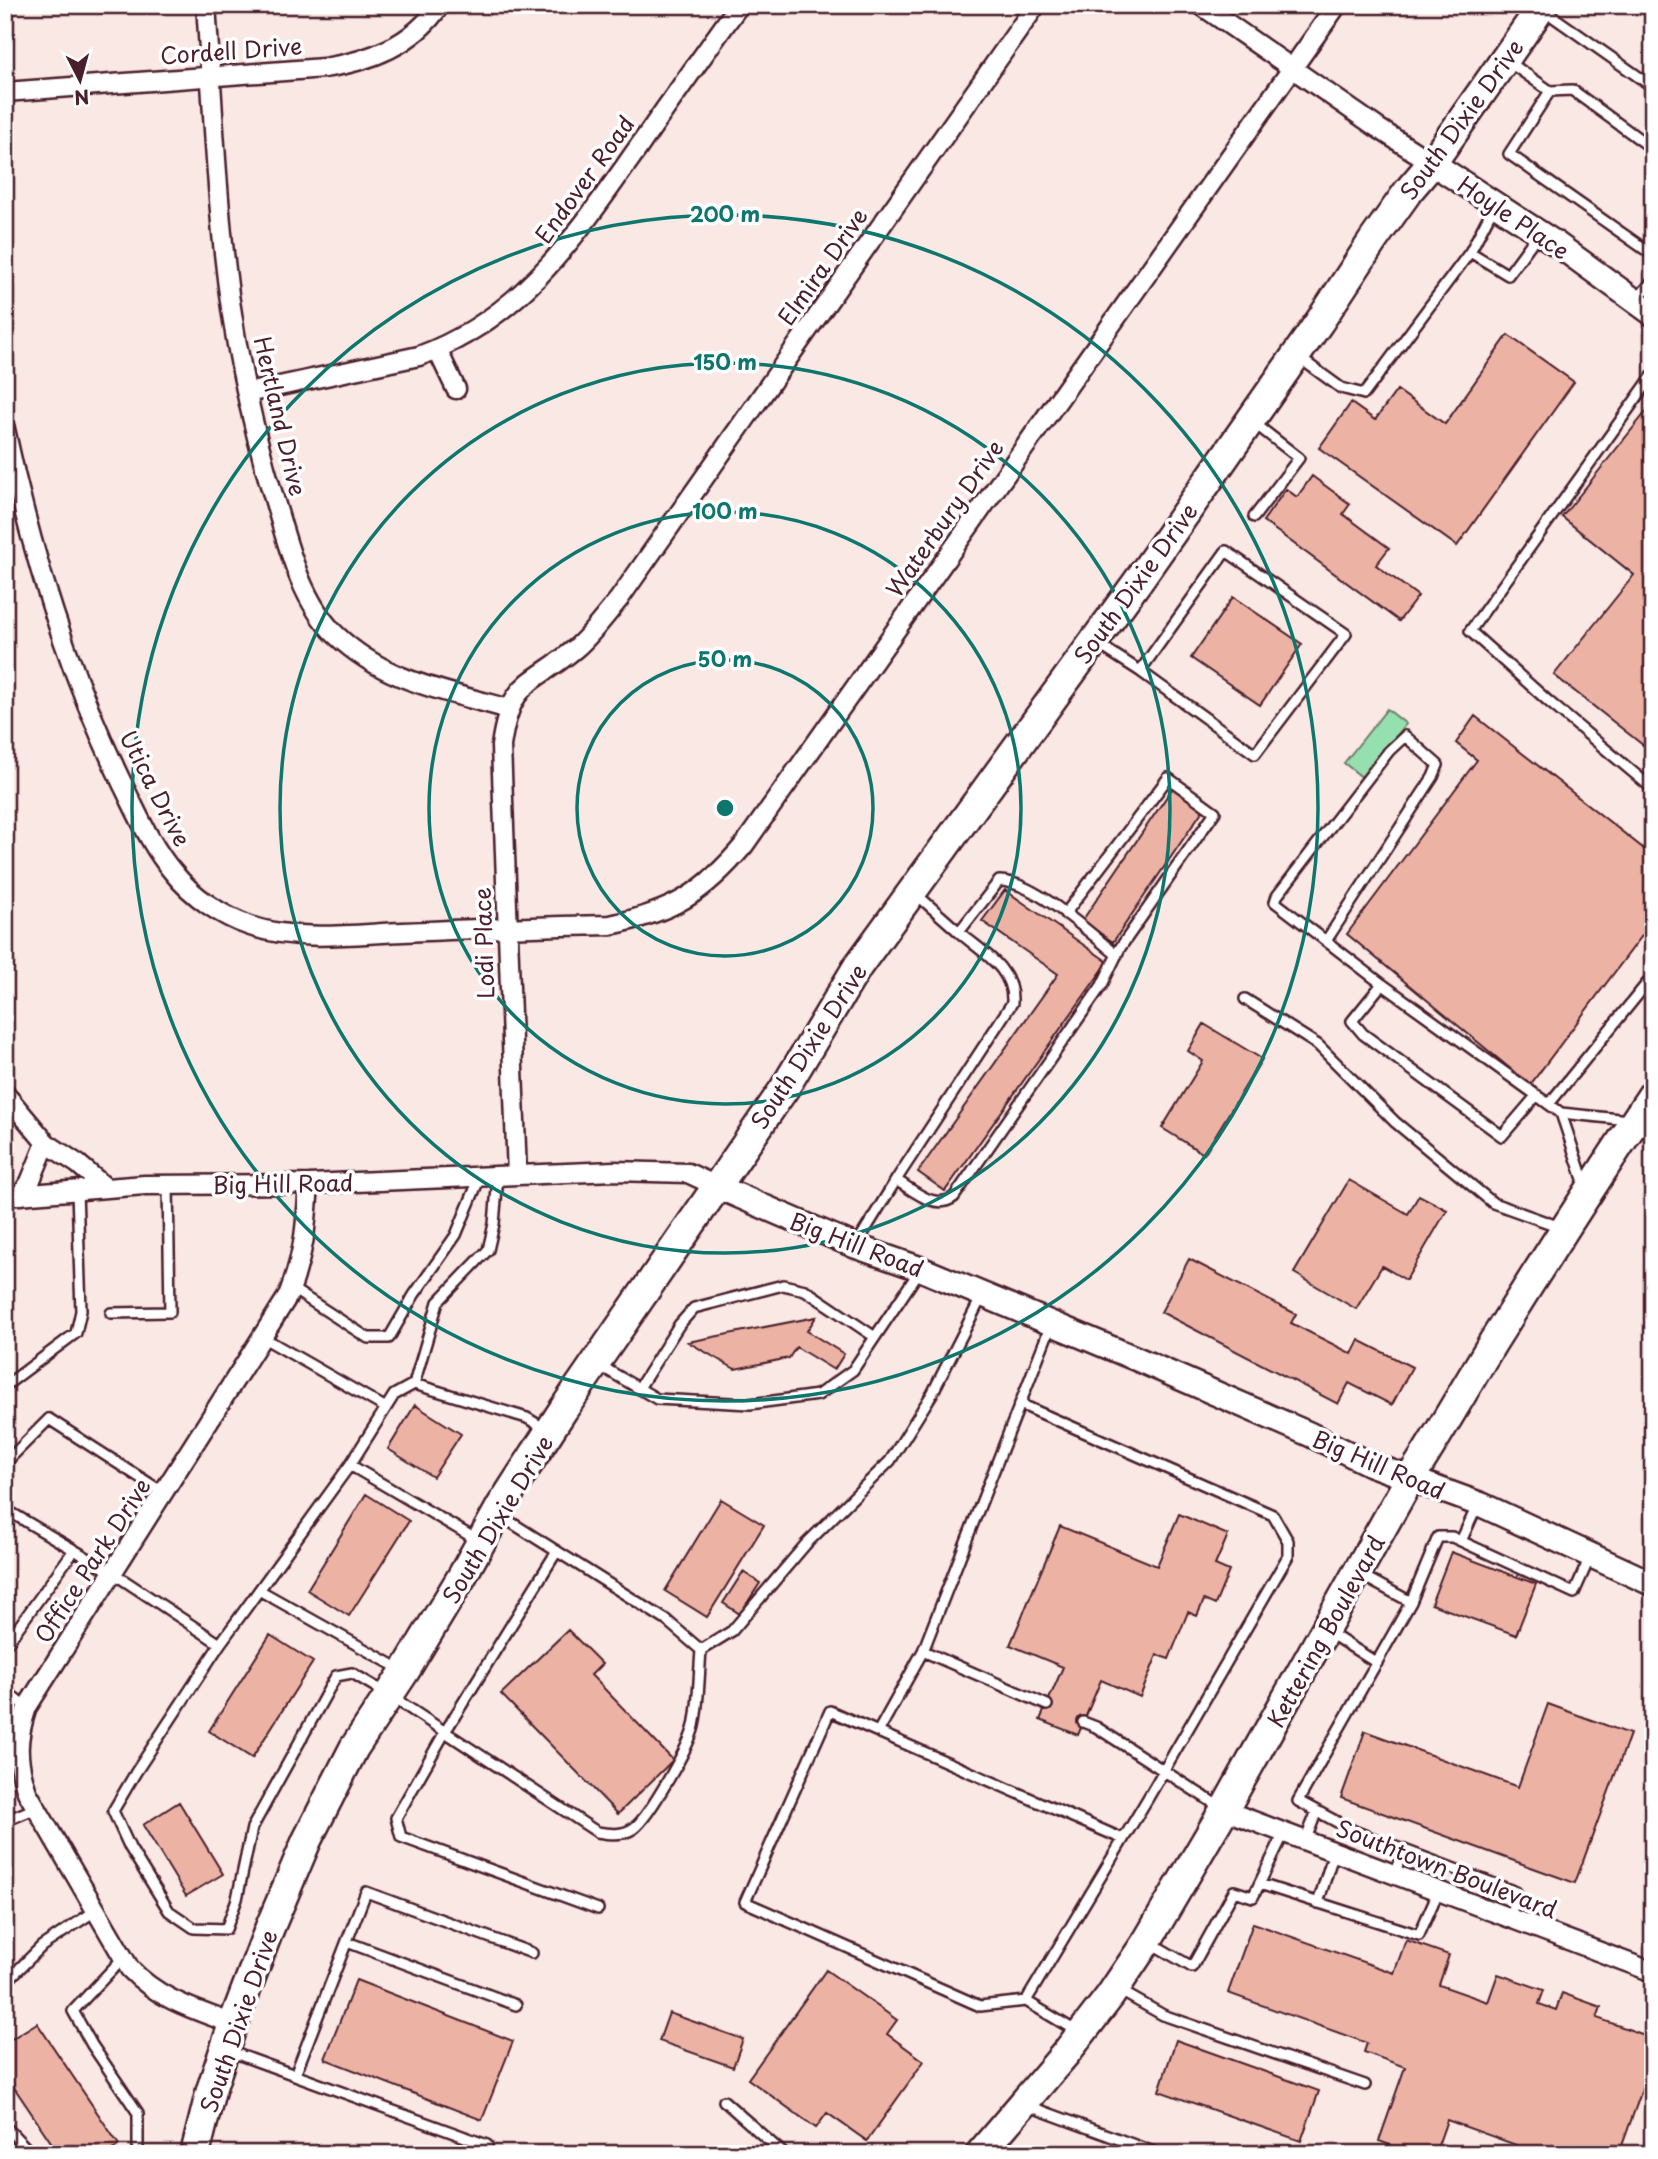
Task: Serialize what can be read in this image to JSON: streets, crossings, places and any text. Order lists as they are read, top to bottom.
{
  "streets": {
    "main road": ["South Dixie Drive", "Kettering Boulevard"],
    "street": [
      "Cordell Drive",
      "Endover Road",
      "Hoyle Place",
      "Elmira Drive",
      "Hertland Drive",
      "Waterbury Drive",
      "Utica Drive",
      "Lodi Place",
      "Big Hill Road",
      "Office Park Drive",
      "Southtown Boulevard"
    ]
  },
  "crossings": [
    ["Cordell Drive", "Hertland Drive"],
    ["South Dixie Drive", "Hoyle Place"],
    ["South Dixie Drive", "Big Hill Road"],
    ["South Dixie Drive", "Office Park Drive"],
    ["Endover Road", "Hertland Drive"],
    ["Hoyle Place", "Waterbury Drive"],
    ["Elmira Drive", "Hertland Drive"],
    ["Elmira Drive", "Lodi Place"],
    ["Hertland Drive", "Lodi Place"],
    ["Waterbury Drive", "Utica Drive"],
    ["Waterbury Drive", "Lodi Place"],
    ["Utica Drive", "Lodi Place"],
    ["Lodi Place", "Big Hill Road"],
    ["Big Hill Road", "Office Park Drive"],
    ["Big Hill Road", "Kettering Boulevard"],
    ["Kettering Boulevard", "Southtown Boulevard"]
  ],
  "north": "bottom",
  "rings": [
    "200 m",
    "150 m",
    "100 m",
    "50 m"
  ]
}
